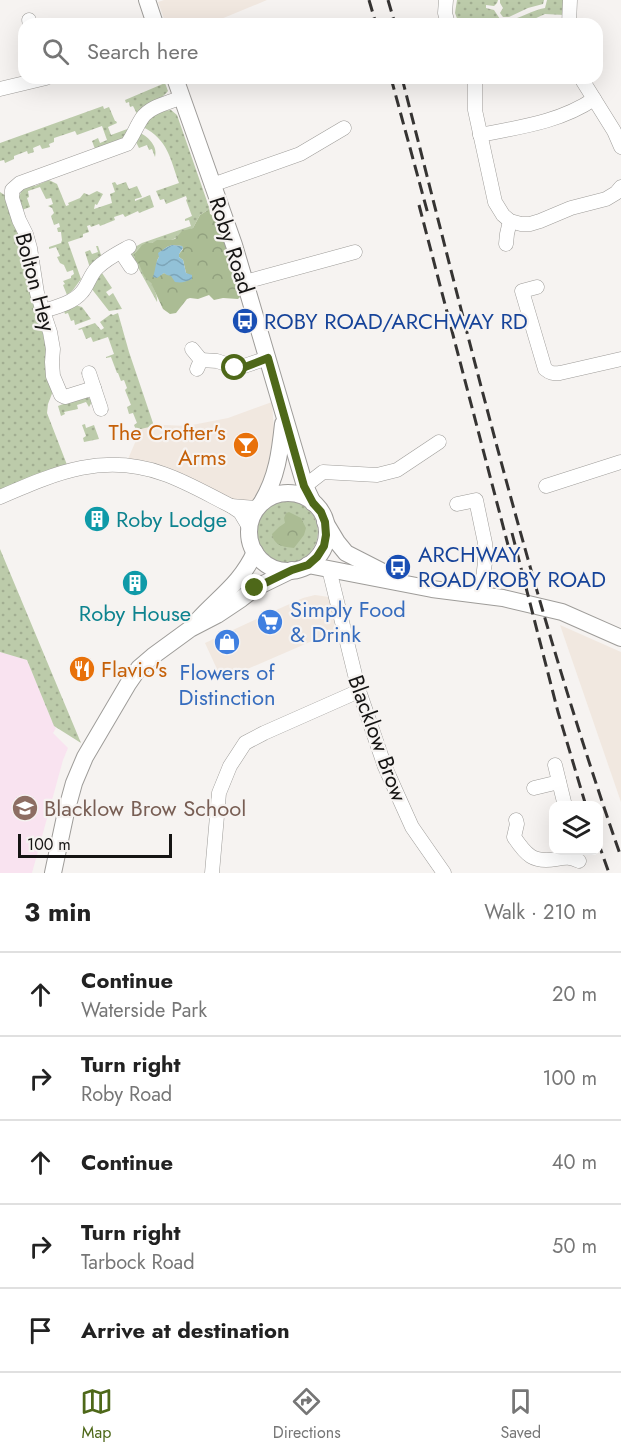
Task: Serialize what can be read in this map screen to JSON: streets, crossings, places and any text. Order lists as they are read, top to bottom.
{
  "streets": {
    "main road": ["Roby Road"],
    "street": ["Bolton Hey", "Blacklow Brow"]
  },
  "crossings": [
    ["Roby Road", "Bolton Hey"]
  ],
  "places": {
    "bus stop": ["ROBY ROAD/ARCHWAY RD", "ARCHWAY ROAD/ROBY ROAD"],
    "bar": ["The Crofter's Arms"],
    "building": ["Roby Lodge", "Roby House"],
    "supermarket": ["Simply Food & Drink"],
    "shop": ["Flowers of Distinction"],
    "restaurant": ["Flavio's"],
    "school or university": ["Blacklow Brow School"]
  },
  "scale_bar": "100 m",
  "page": {
    "search": "Search here",
    "scale": "100 m",
    "heading": ["3 min", "Walk · 210 m"],
    "list": [
      ["Continue", "Waterside Park", "20 m"],
      ["Turn right", "Roby Road", "100 m"],
      ["Continue", "40 m"],
      ["Turn right", "Tarbock Road", "50 m"],
      "Arrive at destination"
    ],
    "nav": ["Map", "Directions", "Saved"]
  }
}
